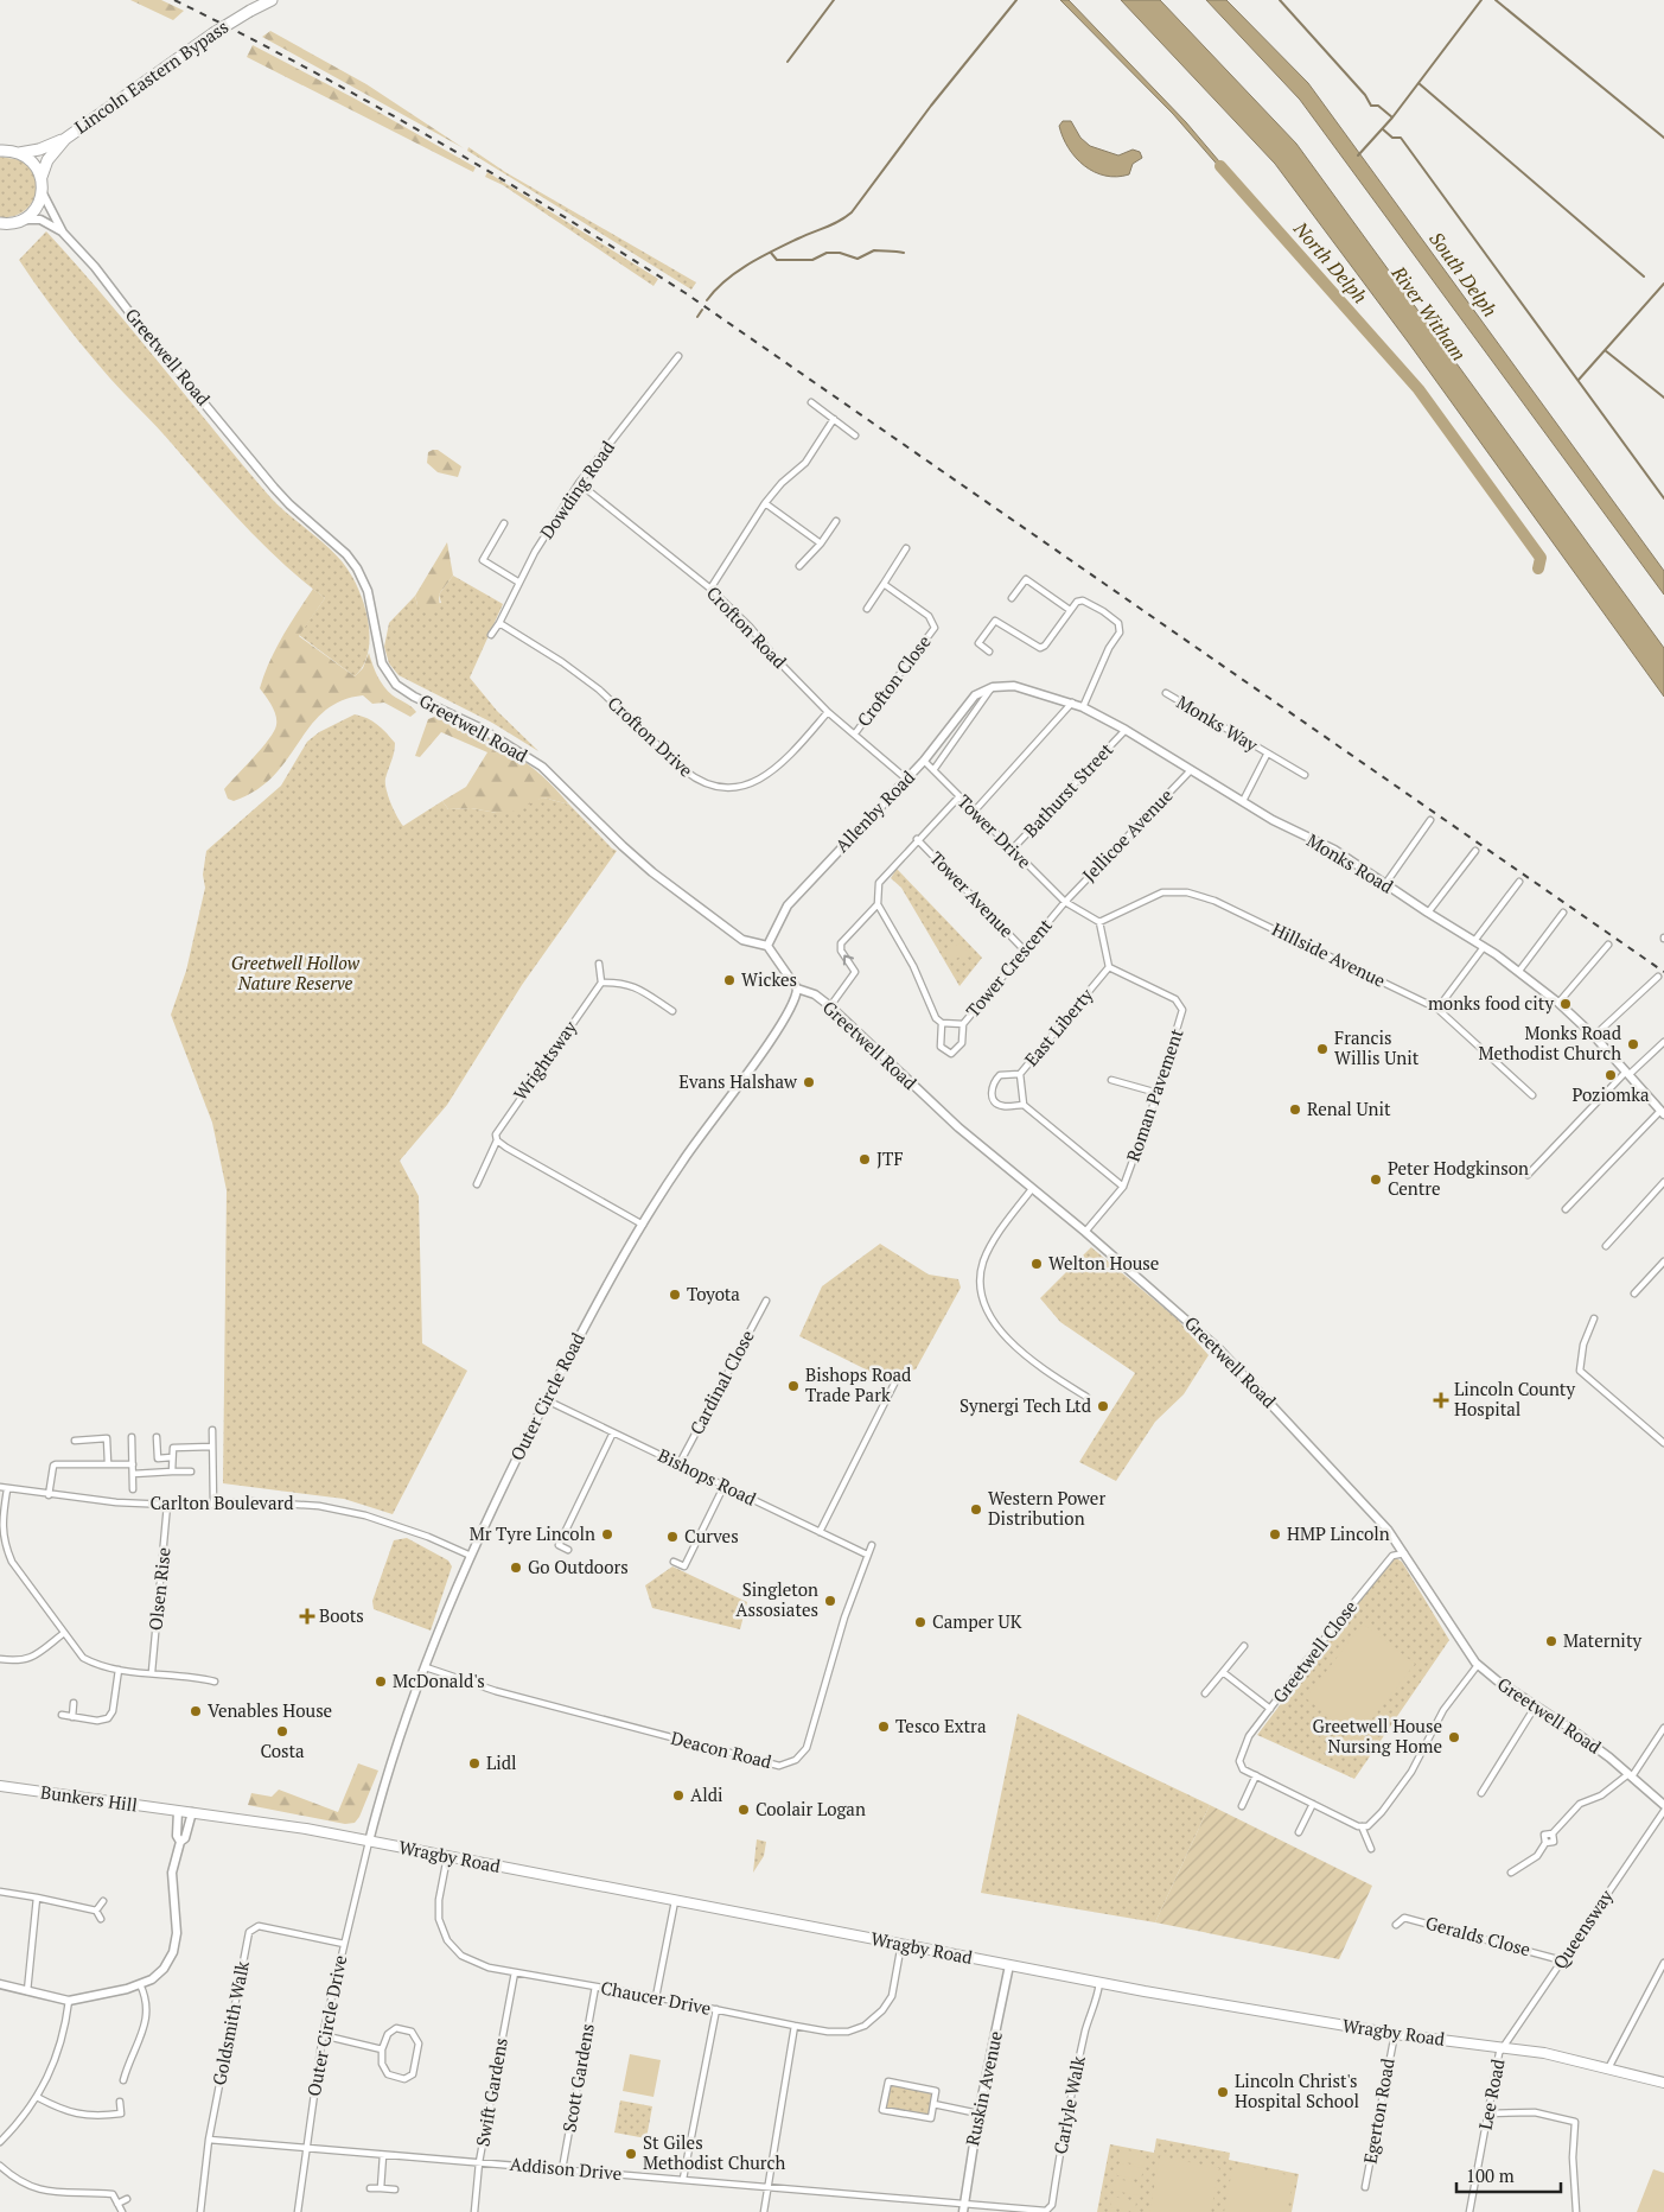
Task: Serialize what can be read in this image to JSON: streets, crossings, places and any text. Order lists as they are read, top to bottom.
{
  "streets": {
    "highway": ["Lincoln Eastern Bypass"],
    "main road": [
      "Greetwell Road",
      "Allenby Road",
      "Monks Road",
      "Outer Circle Road",
      "Bunkers Hill",
      "Wragby Road",
      "Ruskin Avenue"
    ],
    "street": [
      "Dowding Road",
      "Crofton Road",
      "Crofton Close",
      "Monks Way",
      "Crofton Drive",
      "Bathurst Street",
      "Tower Drive",
      "Jellicoe Avenue",
      "Tower Avenue",
      "Hillside Avenue",
      "Tower Crescent",
      "East Liberty",
      "Wrightsway",
      "Roman Pavement",
      "Cardinal Close",
      "Bishops Road",
      "Carlton Boulevard",
      "Olsen Rise",
      "Greetwell Close",
      "Deacon Road",
      "Queensway",
      "Geralds Close",
      "Chaucer Drive",
      "Goldsmith Walk",
      "Outer Circle Drive",
      "Scott Gardens",
      "Swift Gardens",
      "Lee Road",
      "Carlyle Walk",
      "Egerton Road",
      "Addison Drive"
    ]
  },
  "crossings": [
    ["Greetwell Road", "Allenby Road"],
    ["Greetwell Road", "Roman Pavement"],
    ["Greetwell Road", "Outer Circle Road"],
    ["Greetwell Road", "Greetwell Close"],
    ["Dowding Road", "Crofton Road"],
    ["Dowding Road", "Crofton Drive"],
    ["Crofton Road", "Crofton Close"],
    ["Crofton Road", "Crofton Drive"],
    ["Crofton Road", "Allenby Road"],
    ["Monks Way", "Monks Road"],
    ["Bathurst Street", "Tower Drive"],
    ["Bathurst Street", "Monks Road"],
    ["Allenby Road", "Tower Drive"],
    ["Allenby Road", "Monks Road"],
    ["Tower Drive", "Jellicoe Avenue"],
    ["Tower Drive", "Tower Crescent"],
    ["Jellicoe Avenue", "Monks Road"],
    ["Jellicoe Avenue", "Tower Crescent"],
    ["Tower Avenue", "Tower Crescent"],
    ["East Liberty", "Roman Pavement"],
    ["Cardinal Close", "Bishops Road"],
    ["Outer Circle Road", "Bishops Road"],
    ["Outer Circle Road", "Carlton Boulevard"],
    ["Outer Circle Road", "Deacon Road"],
    ["Outer Circle Road", "Wragby Road"],
    ["Outer Circle Road", "Outer Circle Drive"],
    ["Bishops Road", "Deacon Road"],
    ["Carlton Boulevard", "Olsen Rise"],
    ["Bunkers Hill", "Wragby Road"],
    ["Wragby Road", "Queensway"],
    ["Wragby Road", "Chaucer Drive"],
    ["Wragby Road", "Outer Circle Drive"],
    ["Wragby Road", "Ruskin Avenue"],
    ["Wragby Road", "Lee Road"],
    ["Wragby Road", "Carlyle Walk"],
    ["Wragby Road", "Egerton Road"],
    ["Queensway", "Geralds Close"],
    ["Queensway", "Lee Road"],
    ["Chaucer Drive", "Scott Gardens"],
    ["Chaucer Drive", "Swift Gardens"],
    ["Goldsmith Walk", "Outer Circle Drive"],
    ["Goldsmith Walk", "Addison Drive"],
    ["Outer Circle Drive", "Addison Drive"],
    ["Scott Gardens", "Addison Drive"],
    ["Ruskin Avenue", "Addison Drive"],
    ["Swift Gardens", "Addison Drive"],
    ["Carlyle Walk", "Addison Drive"]
  ],
  "water": ["North Delph", "South Delph", "River Witham"],
  "parks": ["Greetwell Hollow Nature Reserve"],
  "places": {
    "other": [
      "Wickes",
      "monks food city",
      "Monks Road Methodist Church",
      "Francis Willis Unit",
      "Poziomka",
      "Evans Halshaw",
      "Renal Unit",
      "JTF",
      "Peter Hodgkinson Centre",
      "Welton House",
      "Toyota",
      "Bishops Road Trade Park",
      "Synergi Tech Ltd",
      "Western Power Distribution",
      "Mr Tyre Lincoln",
      "HMP Lincoln",
      "Curves",
      "Go Outdoors",
      "Singleton Assosiates",
      "Camper UK",
      "Maternity",
      "McDonald's",
      "Venables House",
      "Tesco Extra",
      "Costa",
      "Greetwell House Nursing Home",
      "Lidl",
      "Aldi",
      "Coolair Logan",
      "Lincoln Christ's Hospital School",
      "St Giles Methodist Church"
    ],
    "health": ["Lincoln County Hospital", "Boots"]
  },
  "scale_bar": "100 m"
}
